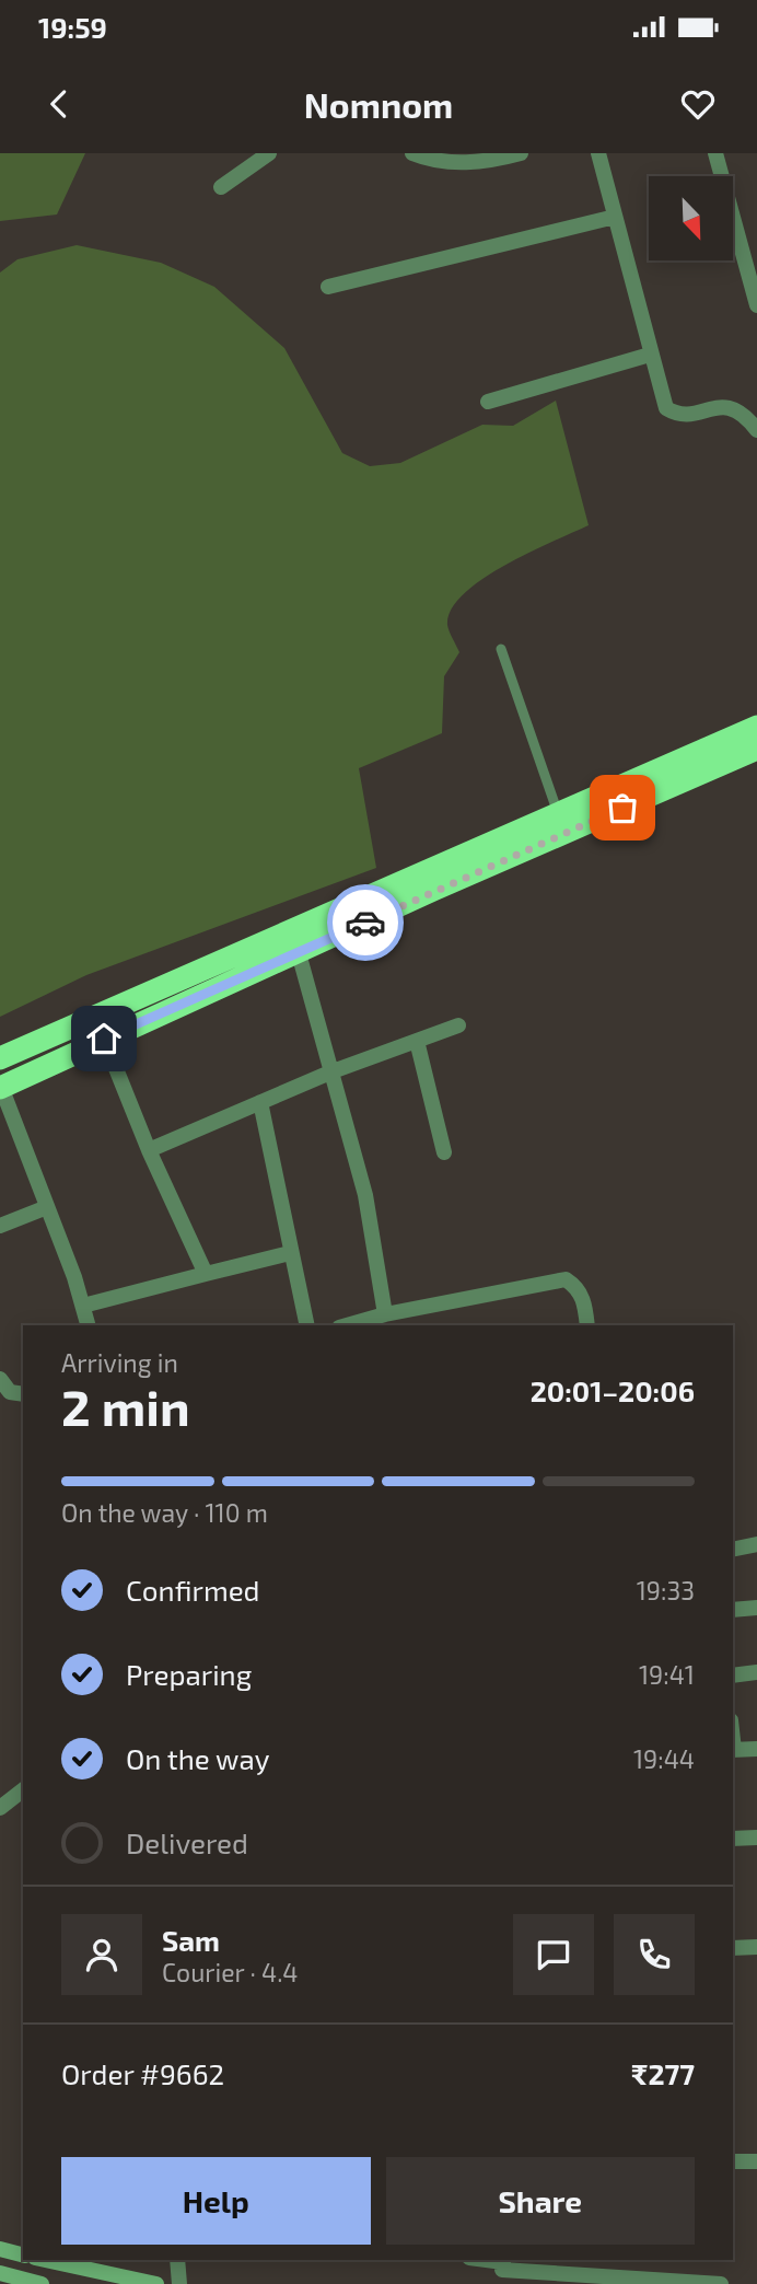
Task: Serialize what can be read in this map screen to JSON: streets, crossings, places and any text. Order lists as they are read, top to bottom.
{
  "north": "bottom right",
  "page": {
    "status": "19:59",
    "header": "Nomnom",
    "heading": ["2 min", "Arriving in", "20:01–20:06"],
    "panel": [
      "Sam",
      "Courier · 4.4",
      "Order #9662",
      "₹277"
    ],
    "bar": "On the way · 110 m",
    "list": [
      ["Confirmed", "19:33"],
      ["Preparing", "19:41"],
      ["On the way", "19:44"],
      "Delivered"
    ],
    "buttons": ["Help", "Share"]
  }
}
